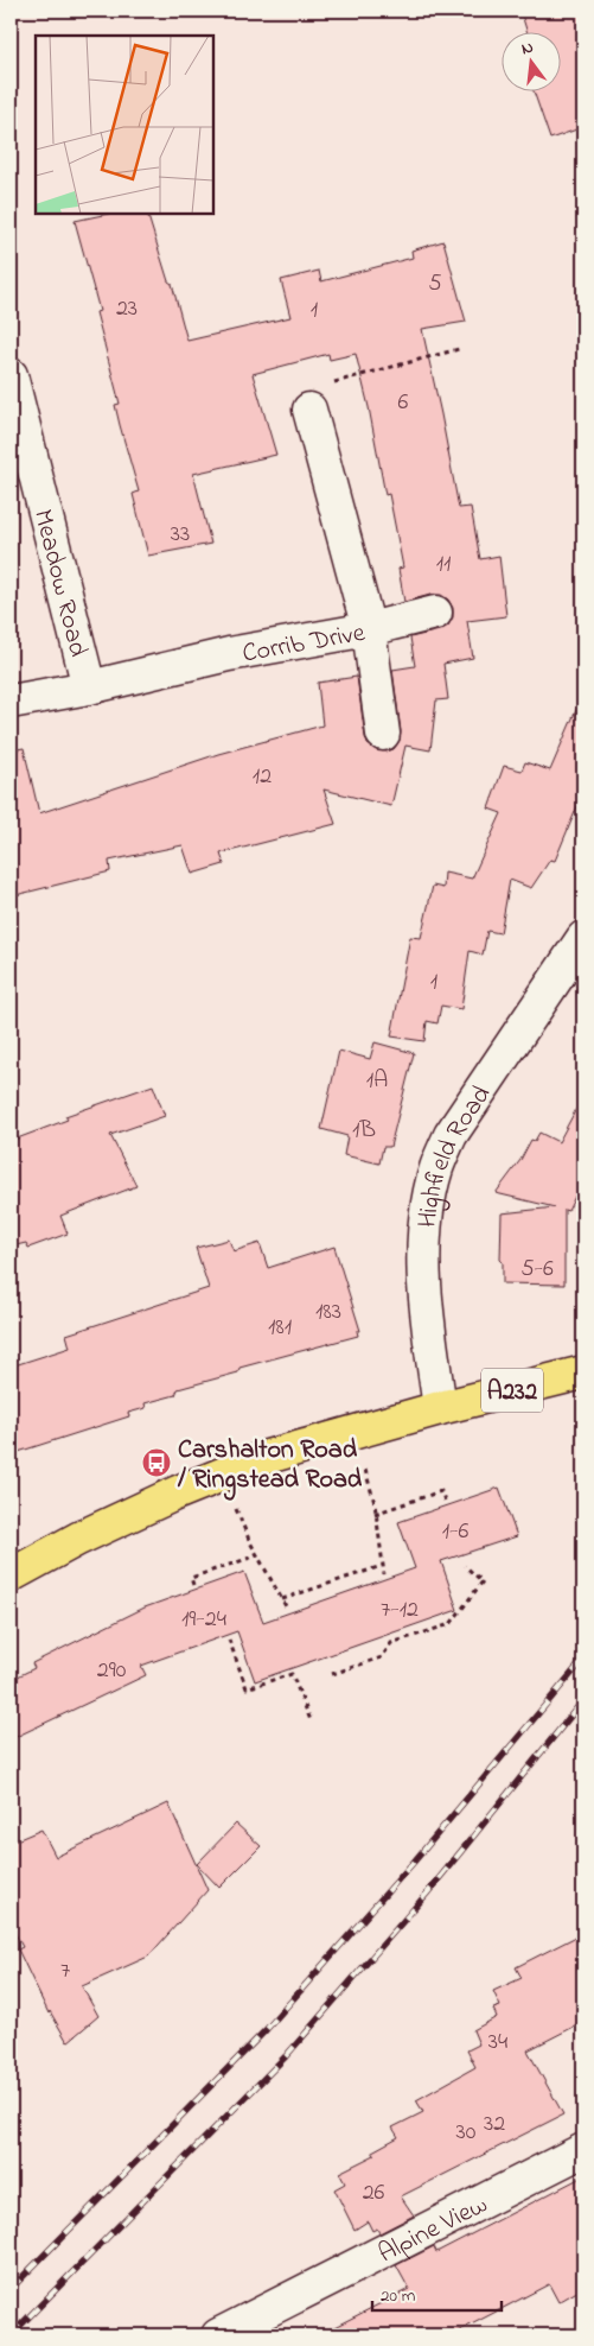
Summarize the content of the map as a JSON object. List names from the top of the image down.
{
  "streets": {
    "highway": ["A232"],
    "street": [
      "Meadow Road",
      "Corrib Drive",
      "Highfield Road",
      "Alpine View"
    ]
  },
  "crossings": [
    ["Meadow Road", "Corrib Drive"],
    ["Highfield Road", "A232"]
  ],
  "places": {
    "bus stop": ["Carshalton Road / Ringstead Road"]
  },
  "house_numbers": [
    "5",
    "23",
    "1",
    "6",
    "33",
    "11",
    "12",
    "1",
    "1A",
    "1B",
    "5-6",
    "183",
    "181",
    "1-6",
    "7-12",
    "19-24",
    "290",
    "7",
    "34",
    "32",
    "30",
    "26"
  ],
  "scale_bar": "20 m",
  "north": "top"
}
